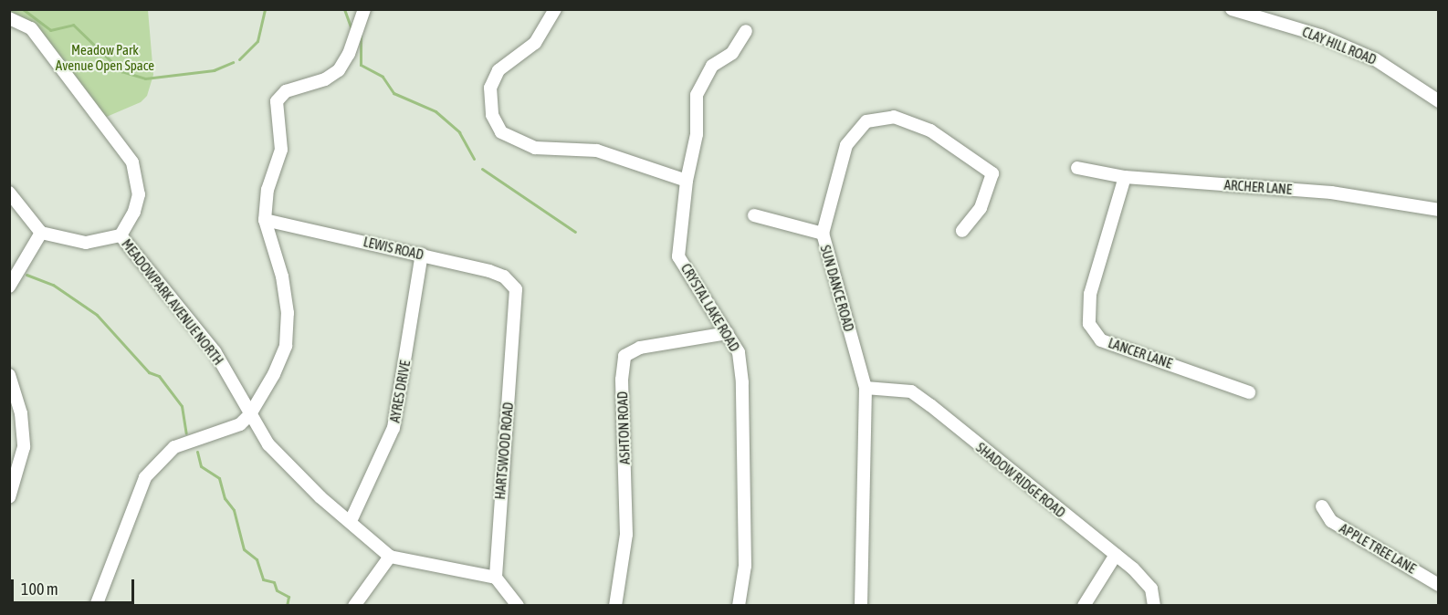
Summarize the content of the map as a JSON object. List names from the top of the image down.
{
  "streets": {
    "street": [
      "CLAY HILL ROAD",
      "ARCHER LANE",
      "LEWIS ROAD",
      "SUN DANCE ROAD",
      "MEADOWPARK AVENUE NORTH",
      "CRYSTAL LAKE ROAD",
      "LANCER LANE",
      "AYRES DRIVE",
      "ASHTON ROAD",
      "HARTSWOOD ROAD",
      "SHADOW RIDGE ROAD",
      "APPLE TREE LANE"
    ]
  },
  "crossings": [
    ["ARCHER LANE", "LANCER LANE"],
    ["LEWIS ROAD", "AYRES DRIVE"],
    ["LEWIS ROAD", "HARTSWOOD ROAD"],
    ["SUN DANCE ROAD", "SHADOW RIDGE ROAD"],
    ["MEADOWPARK AVENUE NORTH", "AYRES DRIVE"],
    ["CRYSTAL LAKE ROAD", "ASHTON ROAD"]
  ],
  "parks": ["Meadow Park Avenue Open Space"],
  "scale_bar": "100 m"
}
